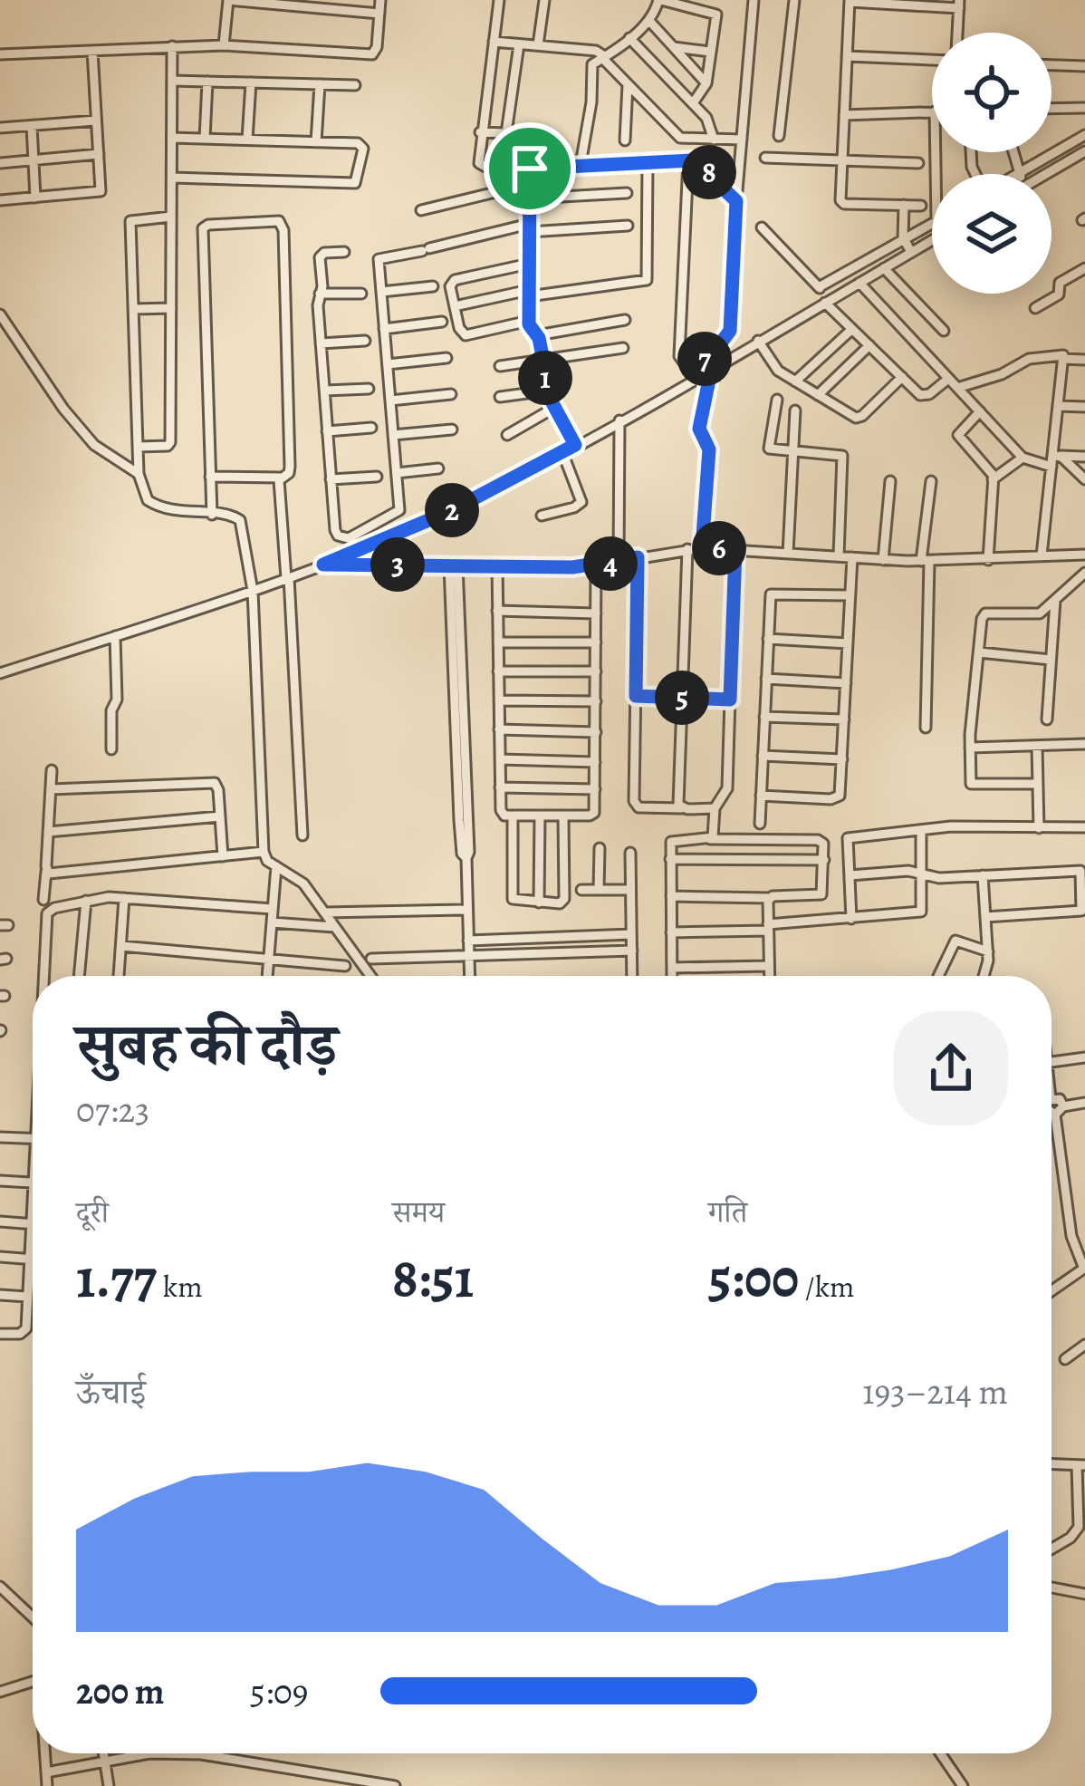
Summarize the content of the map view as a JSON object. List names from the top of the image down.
{
  "page": {
    "pins": [
      "8",
      "7",
      "1",
      "2",
      "6",
      "4",
      "3",
      "5"
    ],
    "heading": ["सुबह की दौड़", "07:23"],
    "stats": [
      ["दूरी", "1.77 km"],
      ["समय", "8:51"],
      ["गति", "5:00 /km"]
    ],
    "chart": ["ऊँचाई", "193–214 m"],
    "list": [
      {
        "name": "200 m",
        "note": "5:09"
      }
    ]
  }
}
